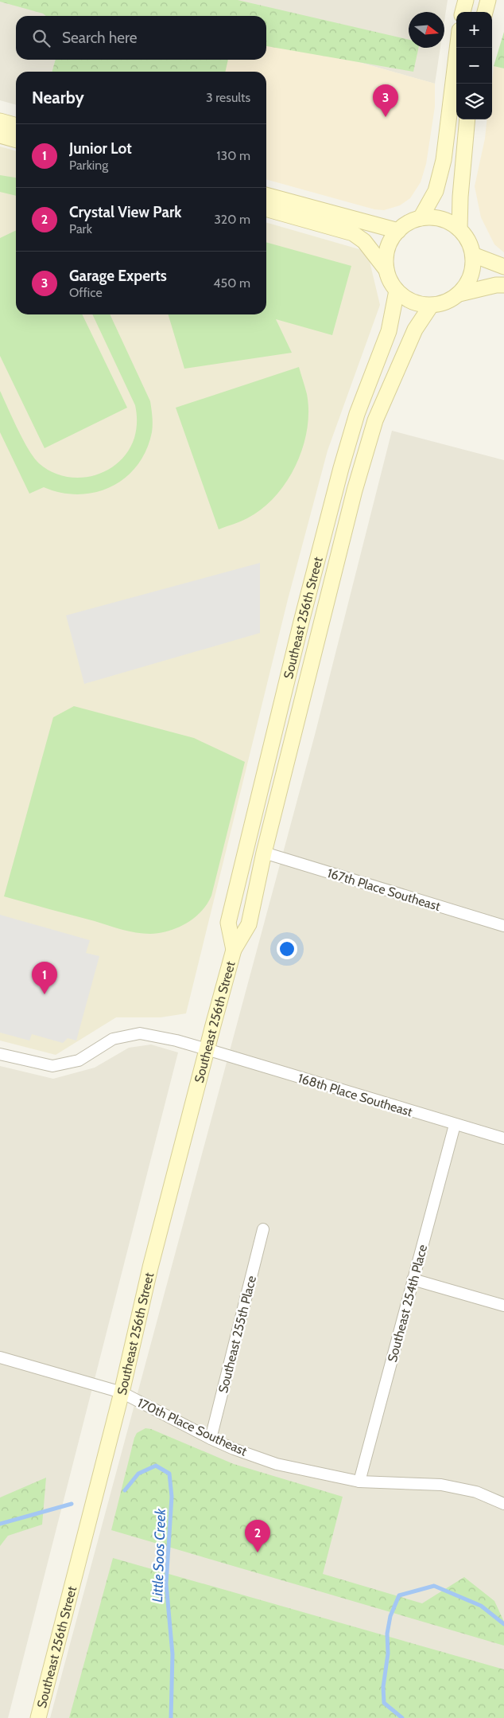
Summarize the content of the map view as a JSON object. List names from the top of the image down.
{
  "streets": {
    "main road": ["Southeast 256th Street"],
    "street": [
      "167th Place Southeast",
      "168th Place Southeast",
      "Southeast 254th Place",
      "Southeast 255th Place",
      "170th Place Southeast"
    ]
  },
  "crossings": [
    ["Southeast 256th Street", "167th Place Southeast"],
    ["Southeast 256th Street", "168th Place Southeast"],
    ["Southeast 256th Street", "170th Place Southeast"],
    ["168th Place Southeast", "Southeast 254th Place"],
    ["Southeast 254th Place", "170th Place Southeast"],
    ["Southeast 255th Place", "170th Place Southeast"]
  ],
  "water": ["Little Soos Creek"],
  "north": "right",
  "page": {
    "map_buttons": ["+", "−"],
    "search": "Search here",
    "heading": ["Nearby", "3 results"],
    "pins": ["3", "1", "2"],
    "list": [
      {
        "mark": "1",
        "name": "Junior Lot",
        "note": "Parking",
        "value": "130 m"
      },
      {
        "mark": "2",
        "name": "Crystal View Park",
        "note": "Park",
        "value": "320 m"
      },
      {
        "mark": "3",
        "name": "Garage Experts",
        "note": "Office",
        "value": "450 m"
      }
    ]
  }
}
